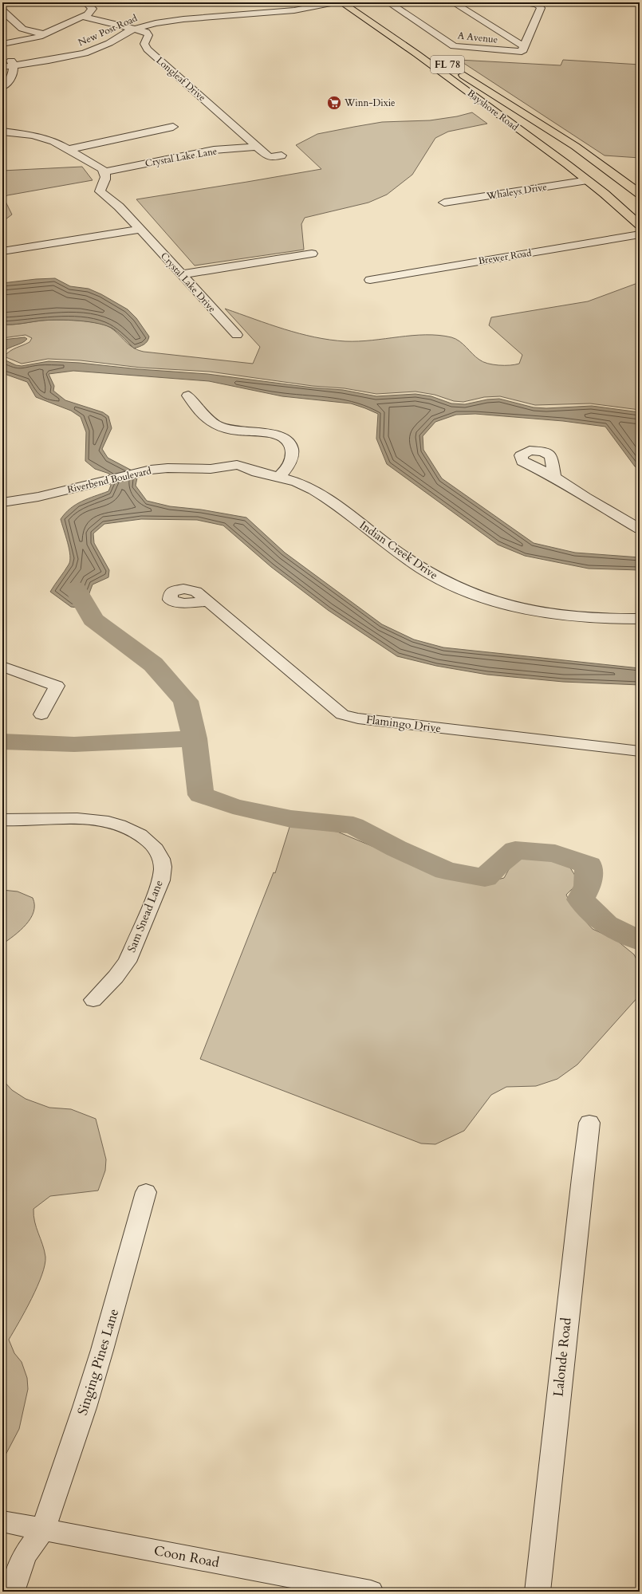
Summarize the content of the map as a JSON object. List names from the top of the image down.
{
  "streets": {
    "main road": ["FL 78", "Bayshore Road"],
    "street": [
      "New Post Road",
      "A Avenue",
      "Longleaf Drive",
      "Crystal Lake Lane",
      "Whaleys Drive",
      "Brewer Road",
      "Crystal Lake Drive",
      "Riverbend Boulevard",
      "Indian Creek Drive",
      "Flamingo Drive",
      "Sam Snead Lane",
      "Lalonde Road",
      "Singing Pines Lane",
      "Coon Road"
    ]
  },
  "crossings": [
    ["New Post Road", "Longleaf Drive"],
    ["Longleaf Drive", "Crystal Lake Lane"],
    ["Bayshore Road", "Whaleys Drive"],
    ["Crystal Lake Lane", "Crystal Lake Drive"],
    ["Riverbend Boulevard", "Indian Creek Drive"],
    ["Singing Pines Lane", "Coon Road"]
  ],
  "places": {
    "supermarket": ["Winn-Dixie"]
  }
}
